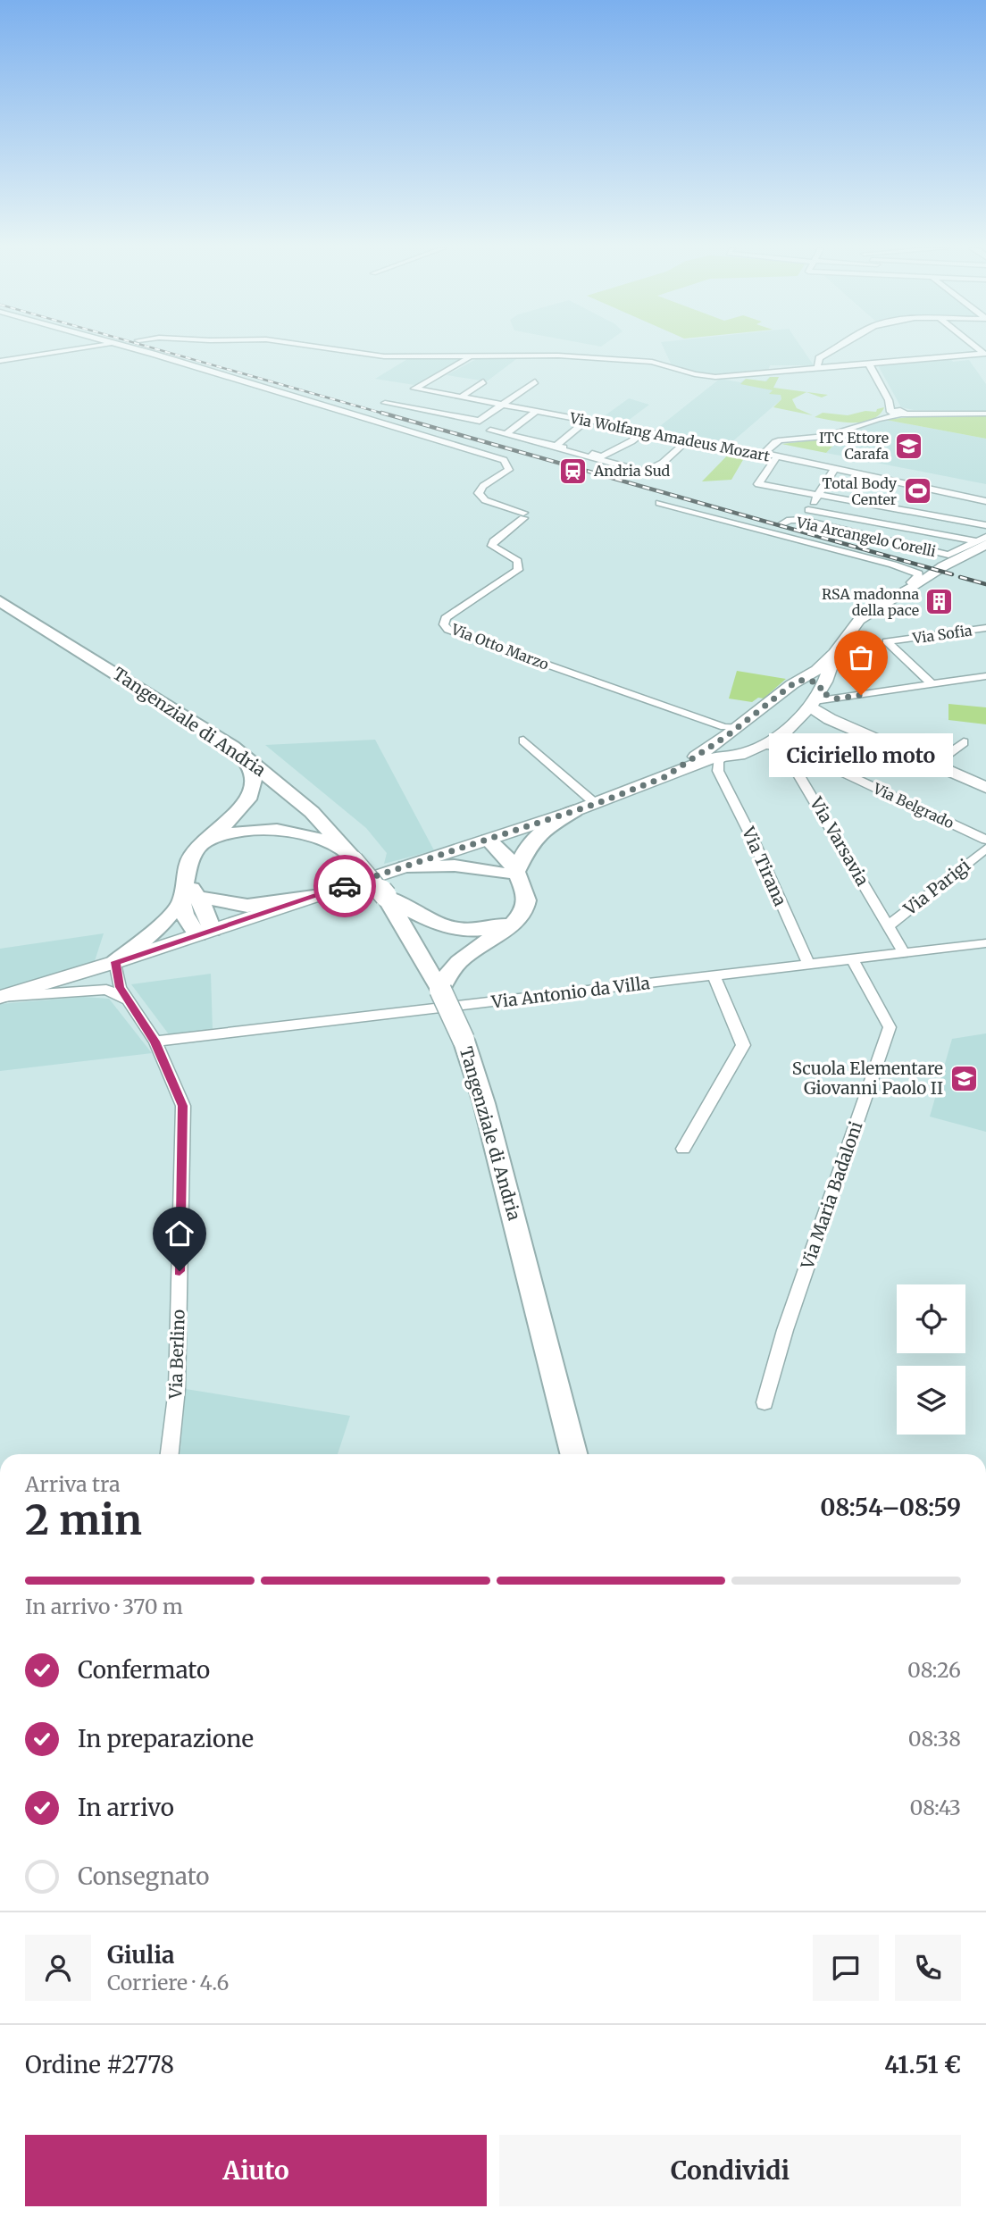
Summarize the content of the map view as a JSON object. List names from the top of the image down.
{
  "streets": {
    "main road": ["Tangenziale di Andria"],
    "street": [
      "Via Wolfang Amadeus Mozart",
      "Via Arcangelo Corelli",
      "Via Sofia",
      "Via Otto Marzo",
      "Via Belgrado",
      "Via Varsavia",
      "Via Tirana",
      "Via Parigi",
      "Via Antonio da Villa",
      "Via Maria Badaloni",
      "Via Berlino"
    ]
  },
  "crossings": [
    ["Via Belgrado", "Via Varsavia"],
    ["Via Varsavia", "Via Parigi"],
    ["Via Varsavia", "Via Antonio da Villa"],
    ["Via Tirana", "Via Antonio da Villa"],
    ["Via Antonio da Villa", "Via Maria Badaloni"],
    ["Via Antonio da Villa", "Via Berlino"]
  ],
  "places": {
    "school or university": ["ITC Ettore Carafa", "Scuola Elementare Giovanni Paolo II"],
    "station": ["Andria Sud"],
    "sports": ["Total Body Center"],
    "building": ["RSA madonna della pace"],
    "other": ["Ciciriello moto"]
  },
  "page": {
    "bubble": "Ciciriello moto",
    "heading": ["2 min", "Arriva tra", "08:54–08:59"],
    "panel": [
      "Giulia",
      "Corriere · 4.6",
      "Ordine #2778",
      "41.51 €"
    ],
    "bar": "In arrivo · 370 m",
    "list": [
      ["Confermato", "08:26"],
      ["In preparazione", "08:38"],
      ["In arrivo", "08:43"],
      "Consegnato"
    ],
    "buttons": ["Aiuto", "Condividi"]
  }
}
